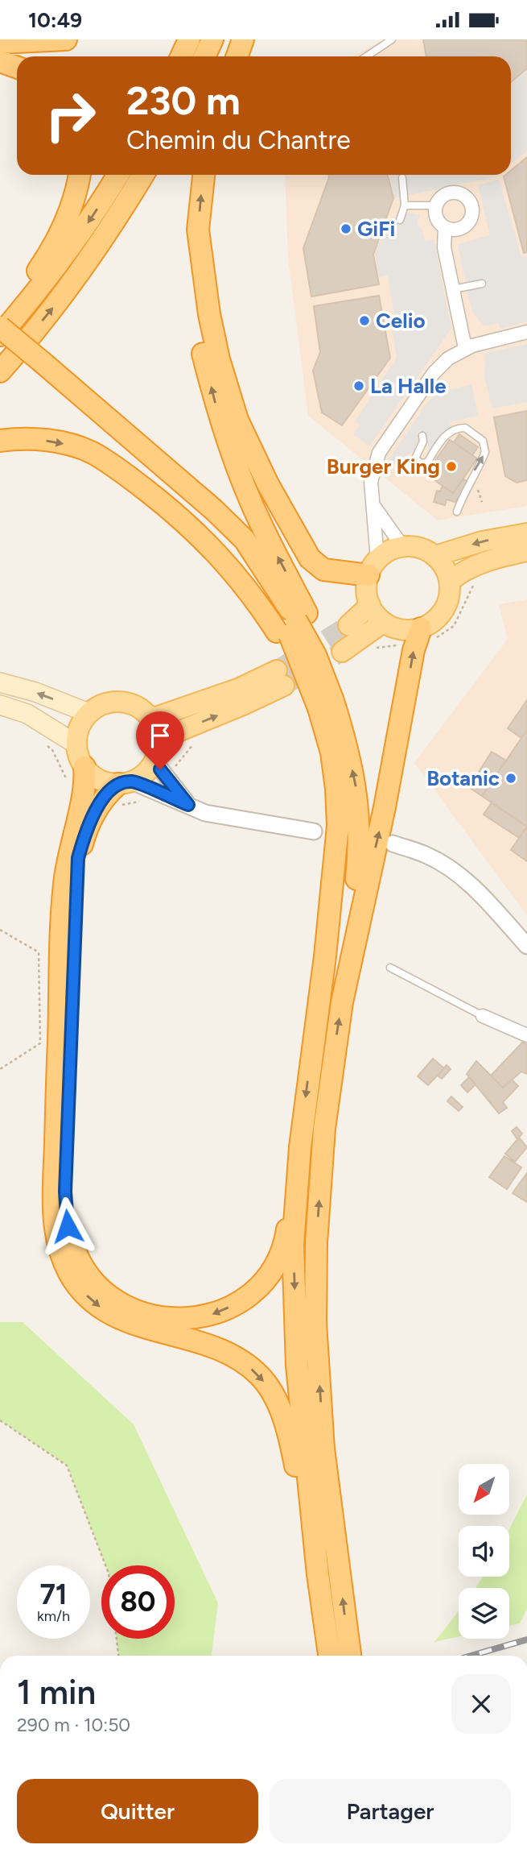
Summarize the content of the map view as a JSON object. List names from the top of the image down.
{
  "places": [
    "GiFi",
    "Celio",
    "La Halle",
    "Burger King",
    "Botanic"
  ],
  "north": "bottom left",
  "page": {
    "status": "10:49",
    "turn": ["230 m", "Chemin du Chantre"],
    "speed": "71 km/h",
    "limit": "80",
    "heading": ["1 min", "290 m · 10:50"],
    "buttons": ["Quitter", "Partager"]
  }
}
